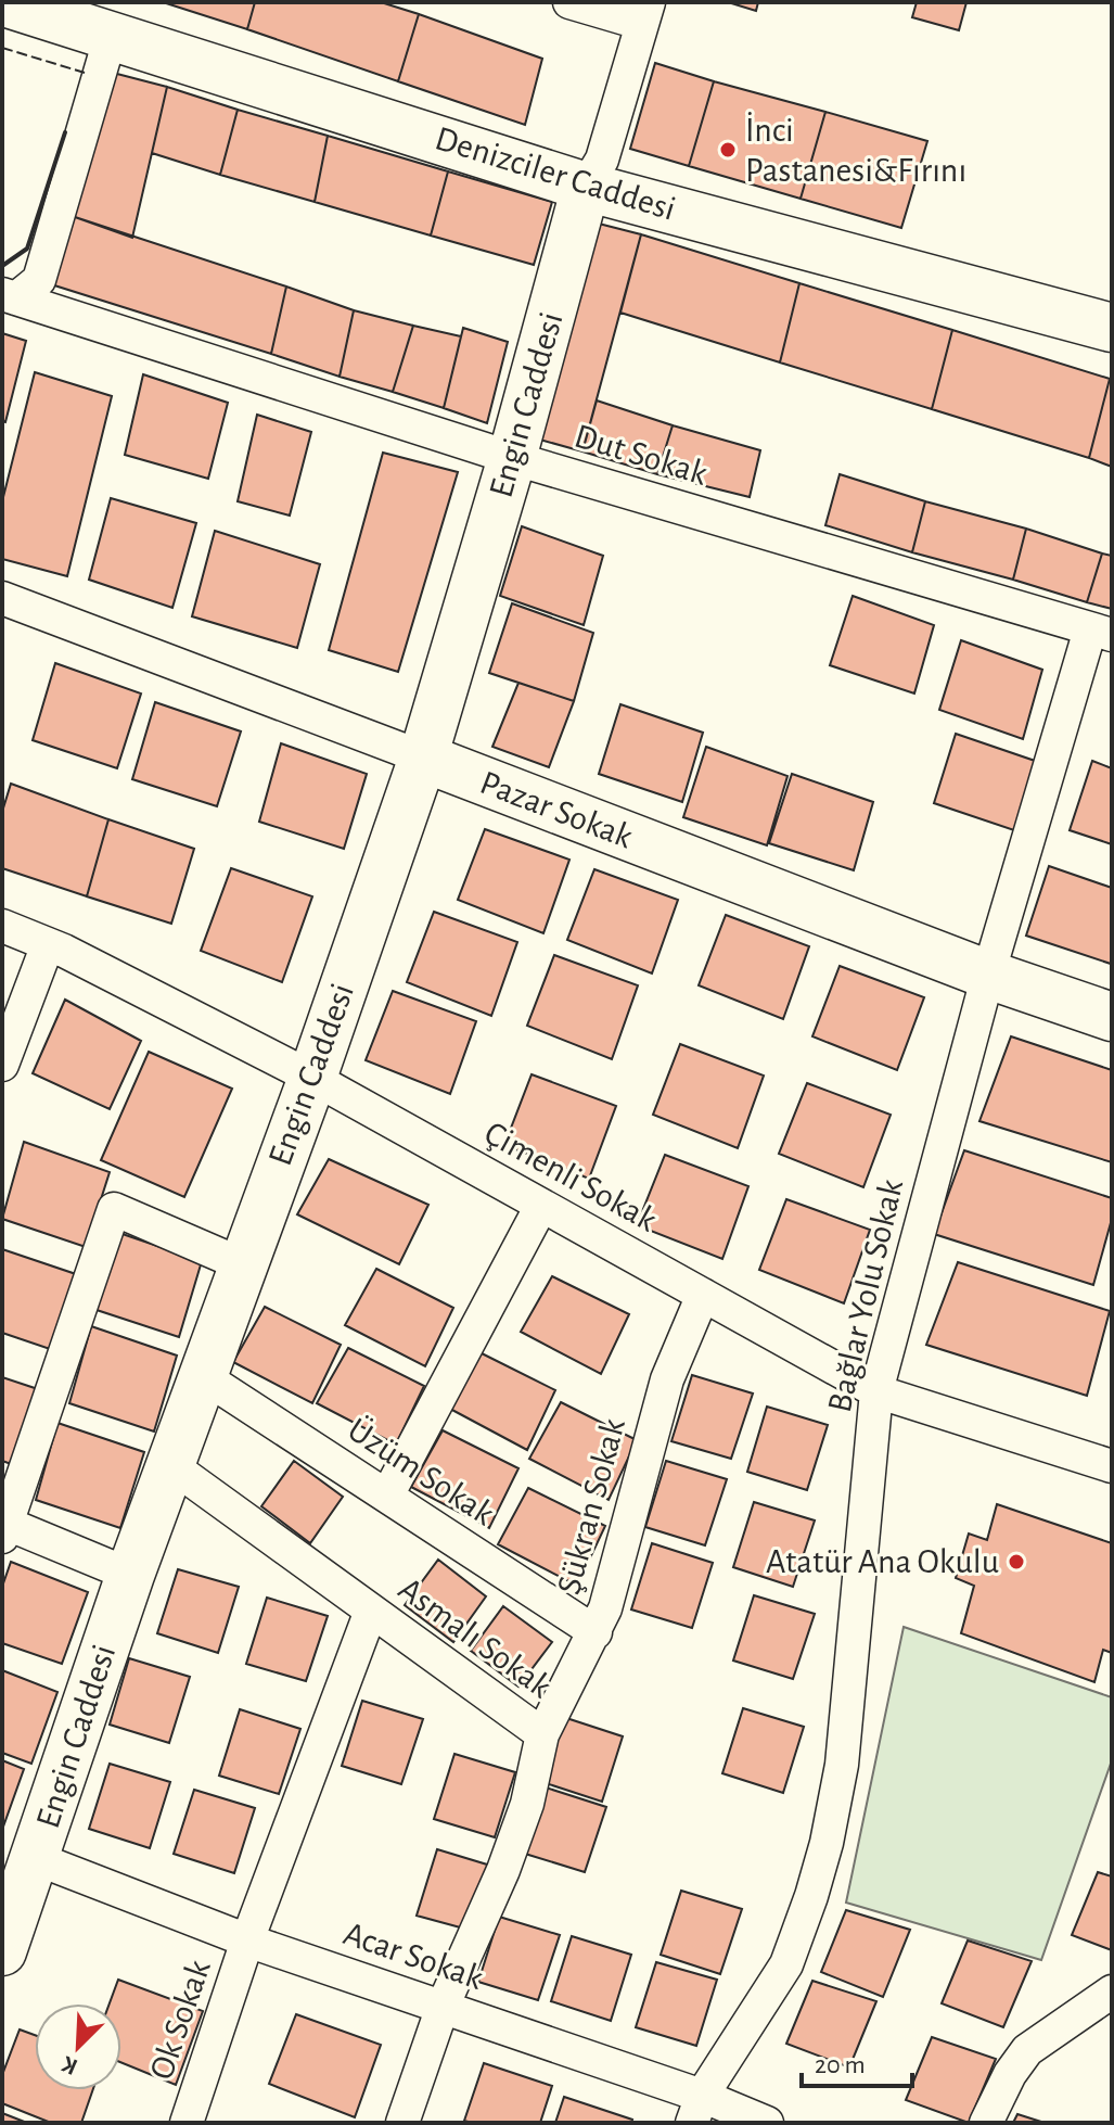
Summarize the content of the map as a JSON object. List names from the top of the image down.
{
  "streets": {
    "street": [
      "Denizciler Caddesi",
      "Engin Caddesi",
      "Dut Sokak",
      "Pazar Sokak",
      "Çimenli Sokak",
      "Bağlar Yolu Sokak",
      "Üzüm Sokak",
      "Şükran Sokak",
      "Asmalı Sokak",
      "Acar Sokak",
      "Ok Sokak"
    ]
  },
  "crossings": [
    ["Denizciler Caddesi", "Engin Caddesi"],
    ["Engin Caddesi", "Dut Sokak"],
    ["Engin Caddesi", "Pazar Sokak"],
    ["Engin Caddesi", "Çimenli Sokak"],
    ["Engin Caddesi", "Üzüm Sokak"],
    ["Engin Caddesi", "Asmalı Sokak"],
    ["Engin Caddesi", "Acar Sokak"],
    ["Dut Sokak", "Bağlar Yolu Sokak"],
    ["Pazar Sokak", "Bağlar Yolu Sokak"],
    ["Çimenli Sokak", "Bağlar Yolu Sokak"],
    ["Çimenli Sokak", "Şükran Sokak"],
    ["Bağlar Yolu Sokak", "Acar Sokak"],
    ["Üzüm Sokak", "Şükran Sokak"],
    ["Şükran Sokak", "Asmalı Sokak"],
    ["Asmalı Sokak", "Acar Sokak"],
    ["Asmalı Sokak", "Ok Sokak"],
    ["Acar Sokak", "Ok Sokak"]
  ],
  "places": ["İnci Pastanesi&Fırını", "Atatür Ana Okulu"],
  "scale_bar": "20 m",
  "north": "bottom left"
}
